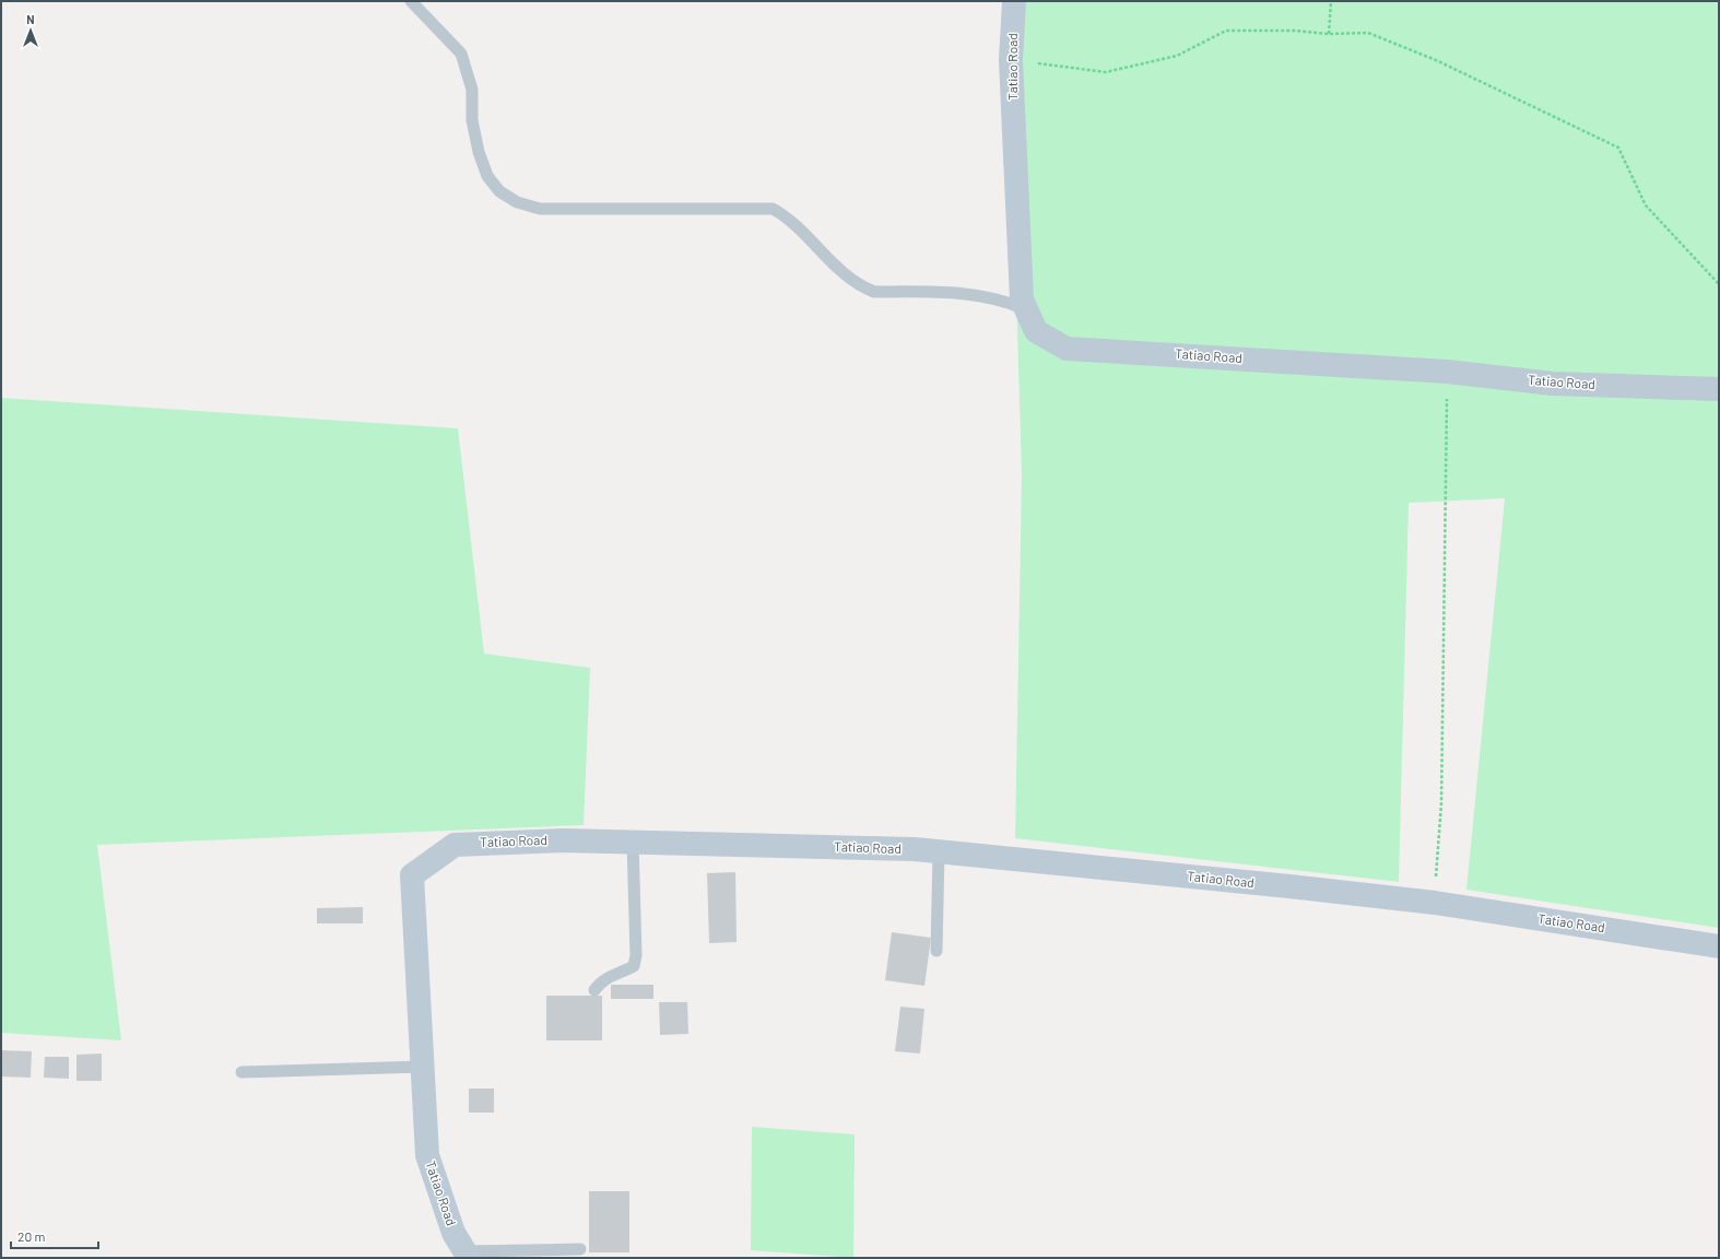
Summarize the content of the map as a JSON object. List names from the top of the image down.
{
  "streets": {
    "street": ["Tatiao Road"]
  },
  "scale_bar": "20 m",
  "north": "top"
}
